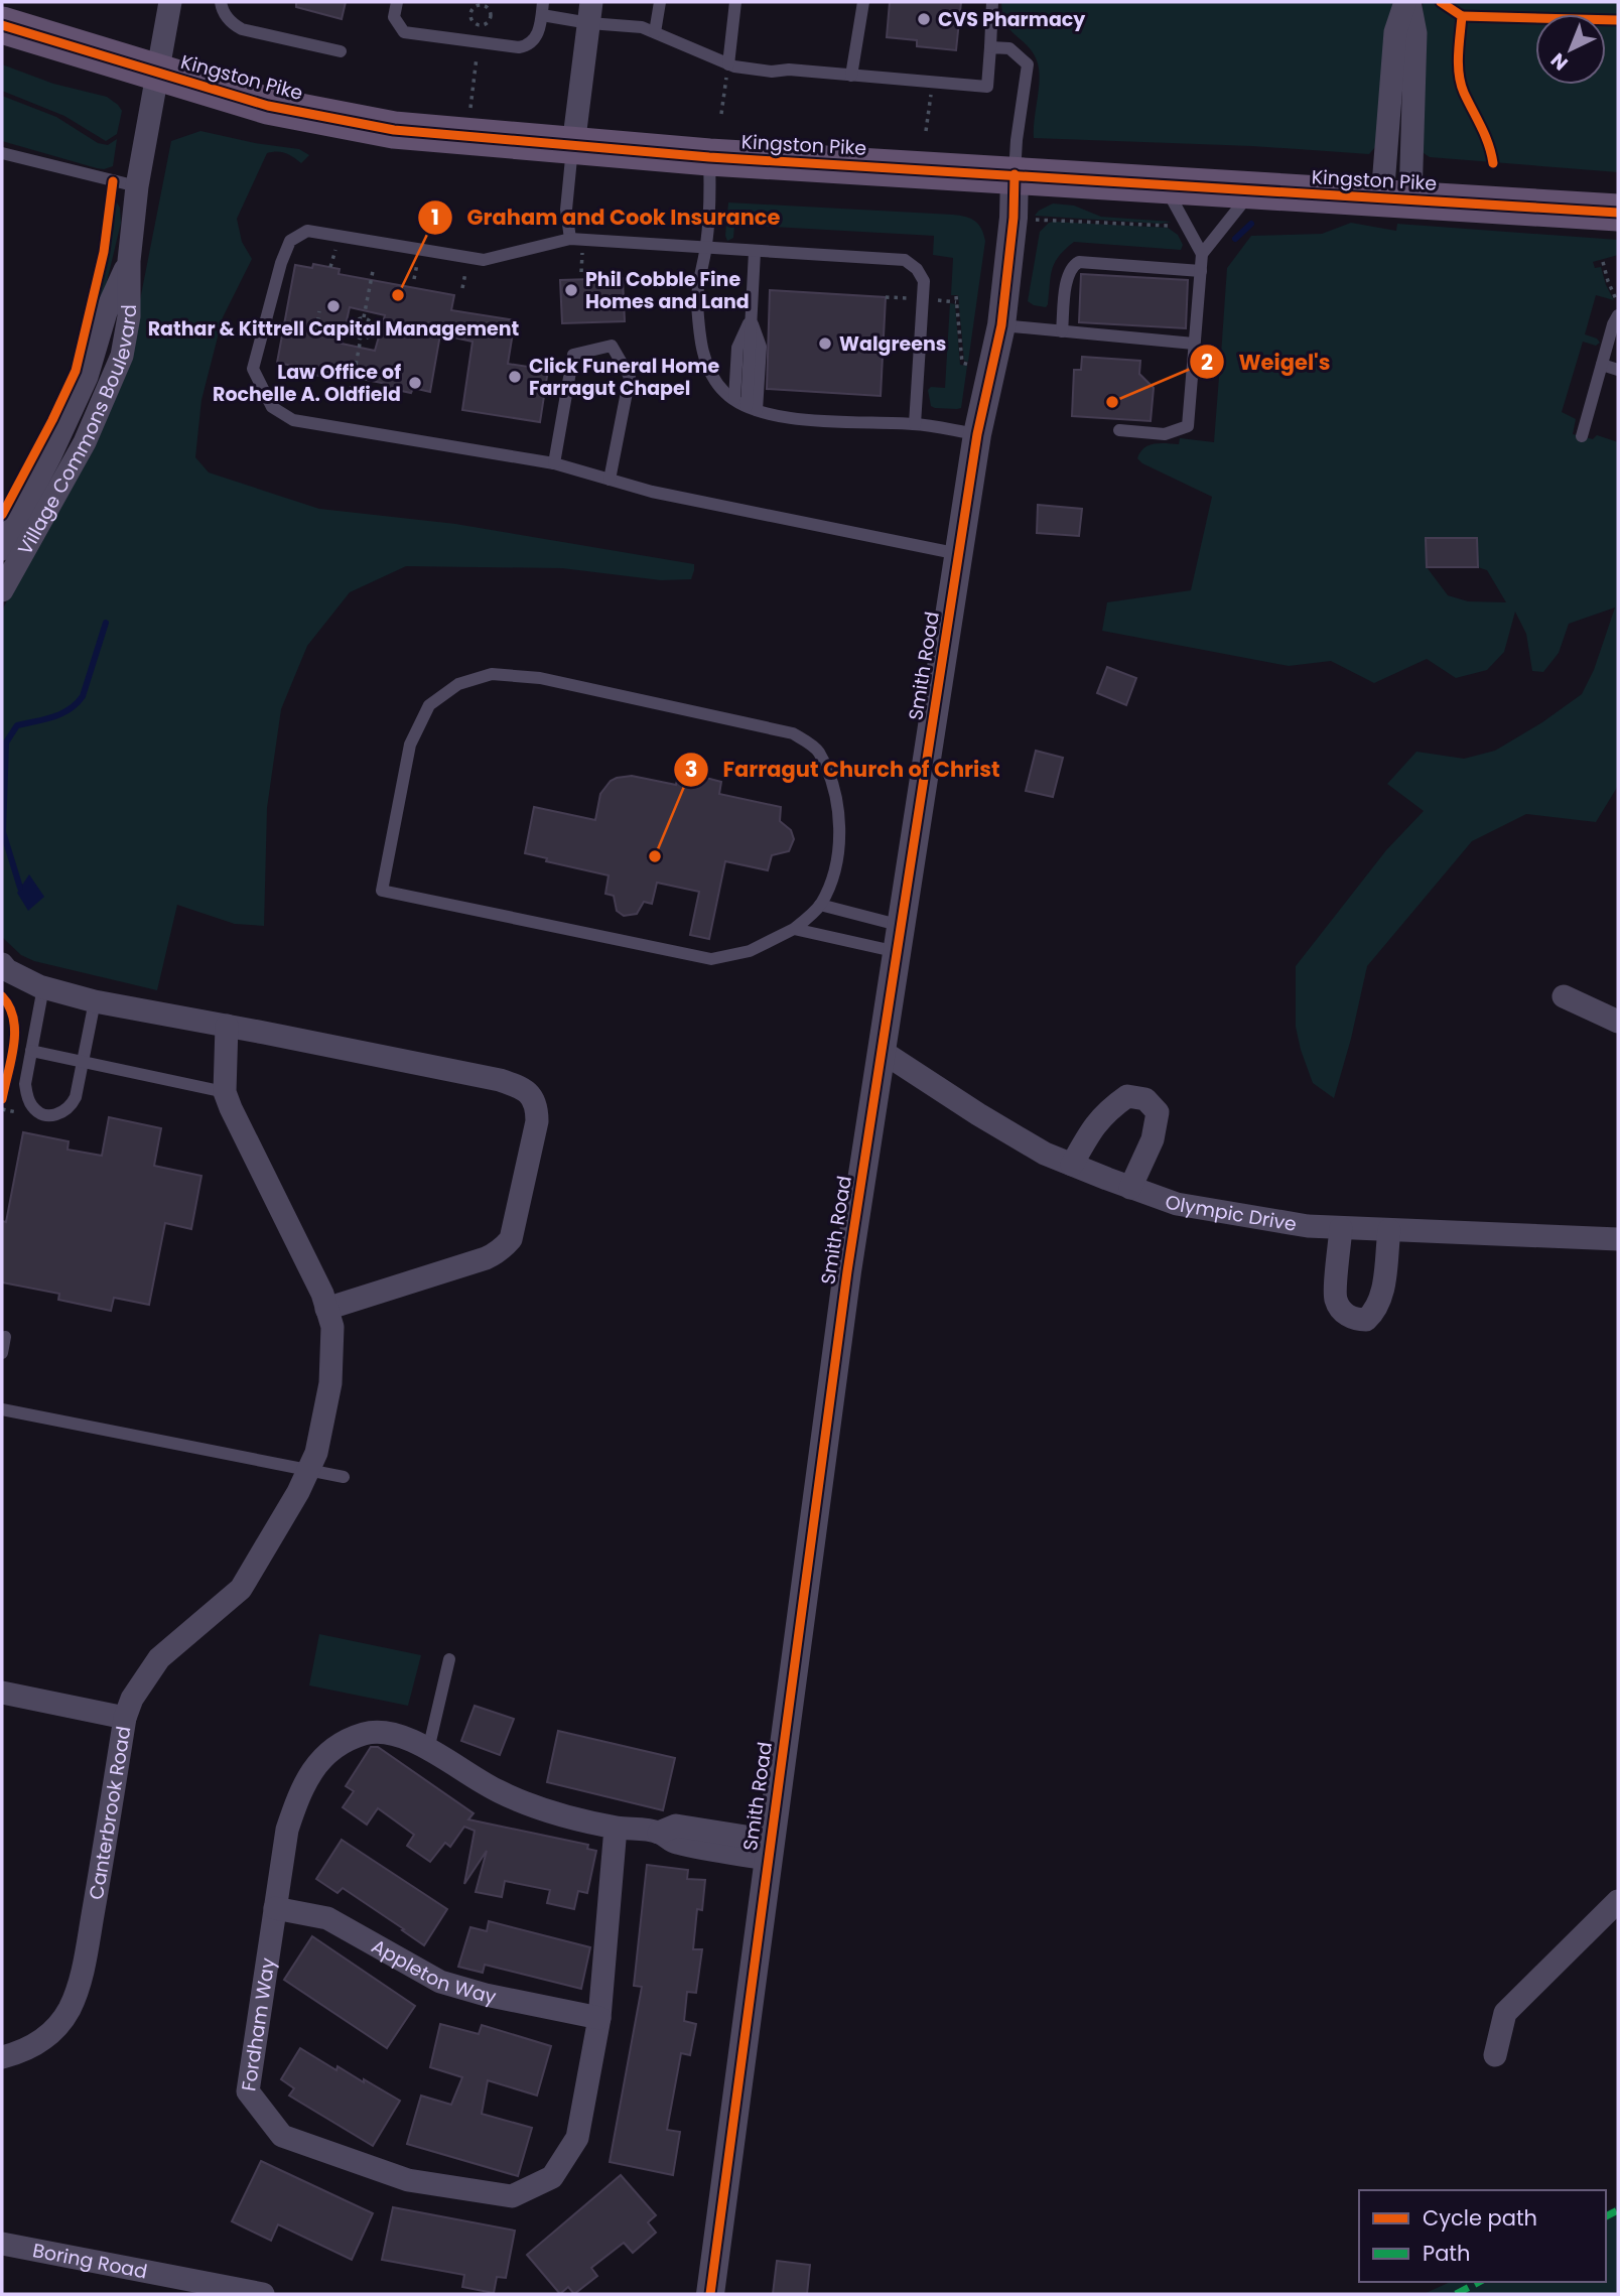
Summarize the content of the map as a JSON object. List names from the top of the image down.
{
  "streets": {
    "main road": ["Kingston Pike"],
    "street": [
      "Village Commons Boulevard",
      "Smith Road",
      "Olympic Drive",
      "Canterbrook Road",
      "Appleton Way",
      "Fordham Way",
      "Boring Road"
    ]
  },
  "crossings": [
    ["Kingston Pike", "Village Commons Boulevard"],
    ["Kingston Pike", "Smith Road"],
    ["Smith Road", "Olympic Drive"],
    ["Smith Road", "Fordham Way"],
    ["Appleton Way", "Fordham Way"]
  ],
  "places": [
    "CVS Pharmacy",
    "Phil Cobble Fine Homes and Land",
    "Graham and Cook Insurance",
    "Rathar & Kittrell Capital Management",
    "Walgreens",
    "Click Funeral Home Farragut Chapel",
    "Law Office of Rochelle A. Oldfield",
    "Weigel's",
    "Farragut Church of Christ"
  ],
  "legend": ["Cycle path", "Path"],
  "north": "bottom left"
}
